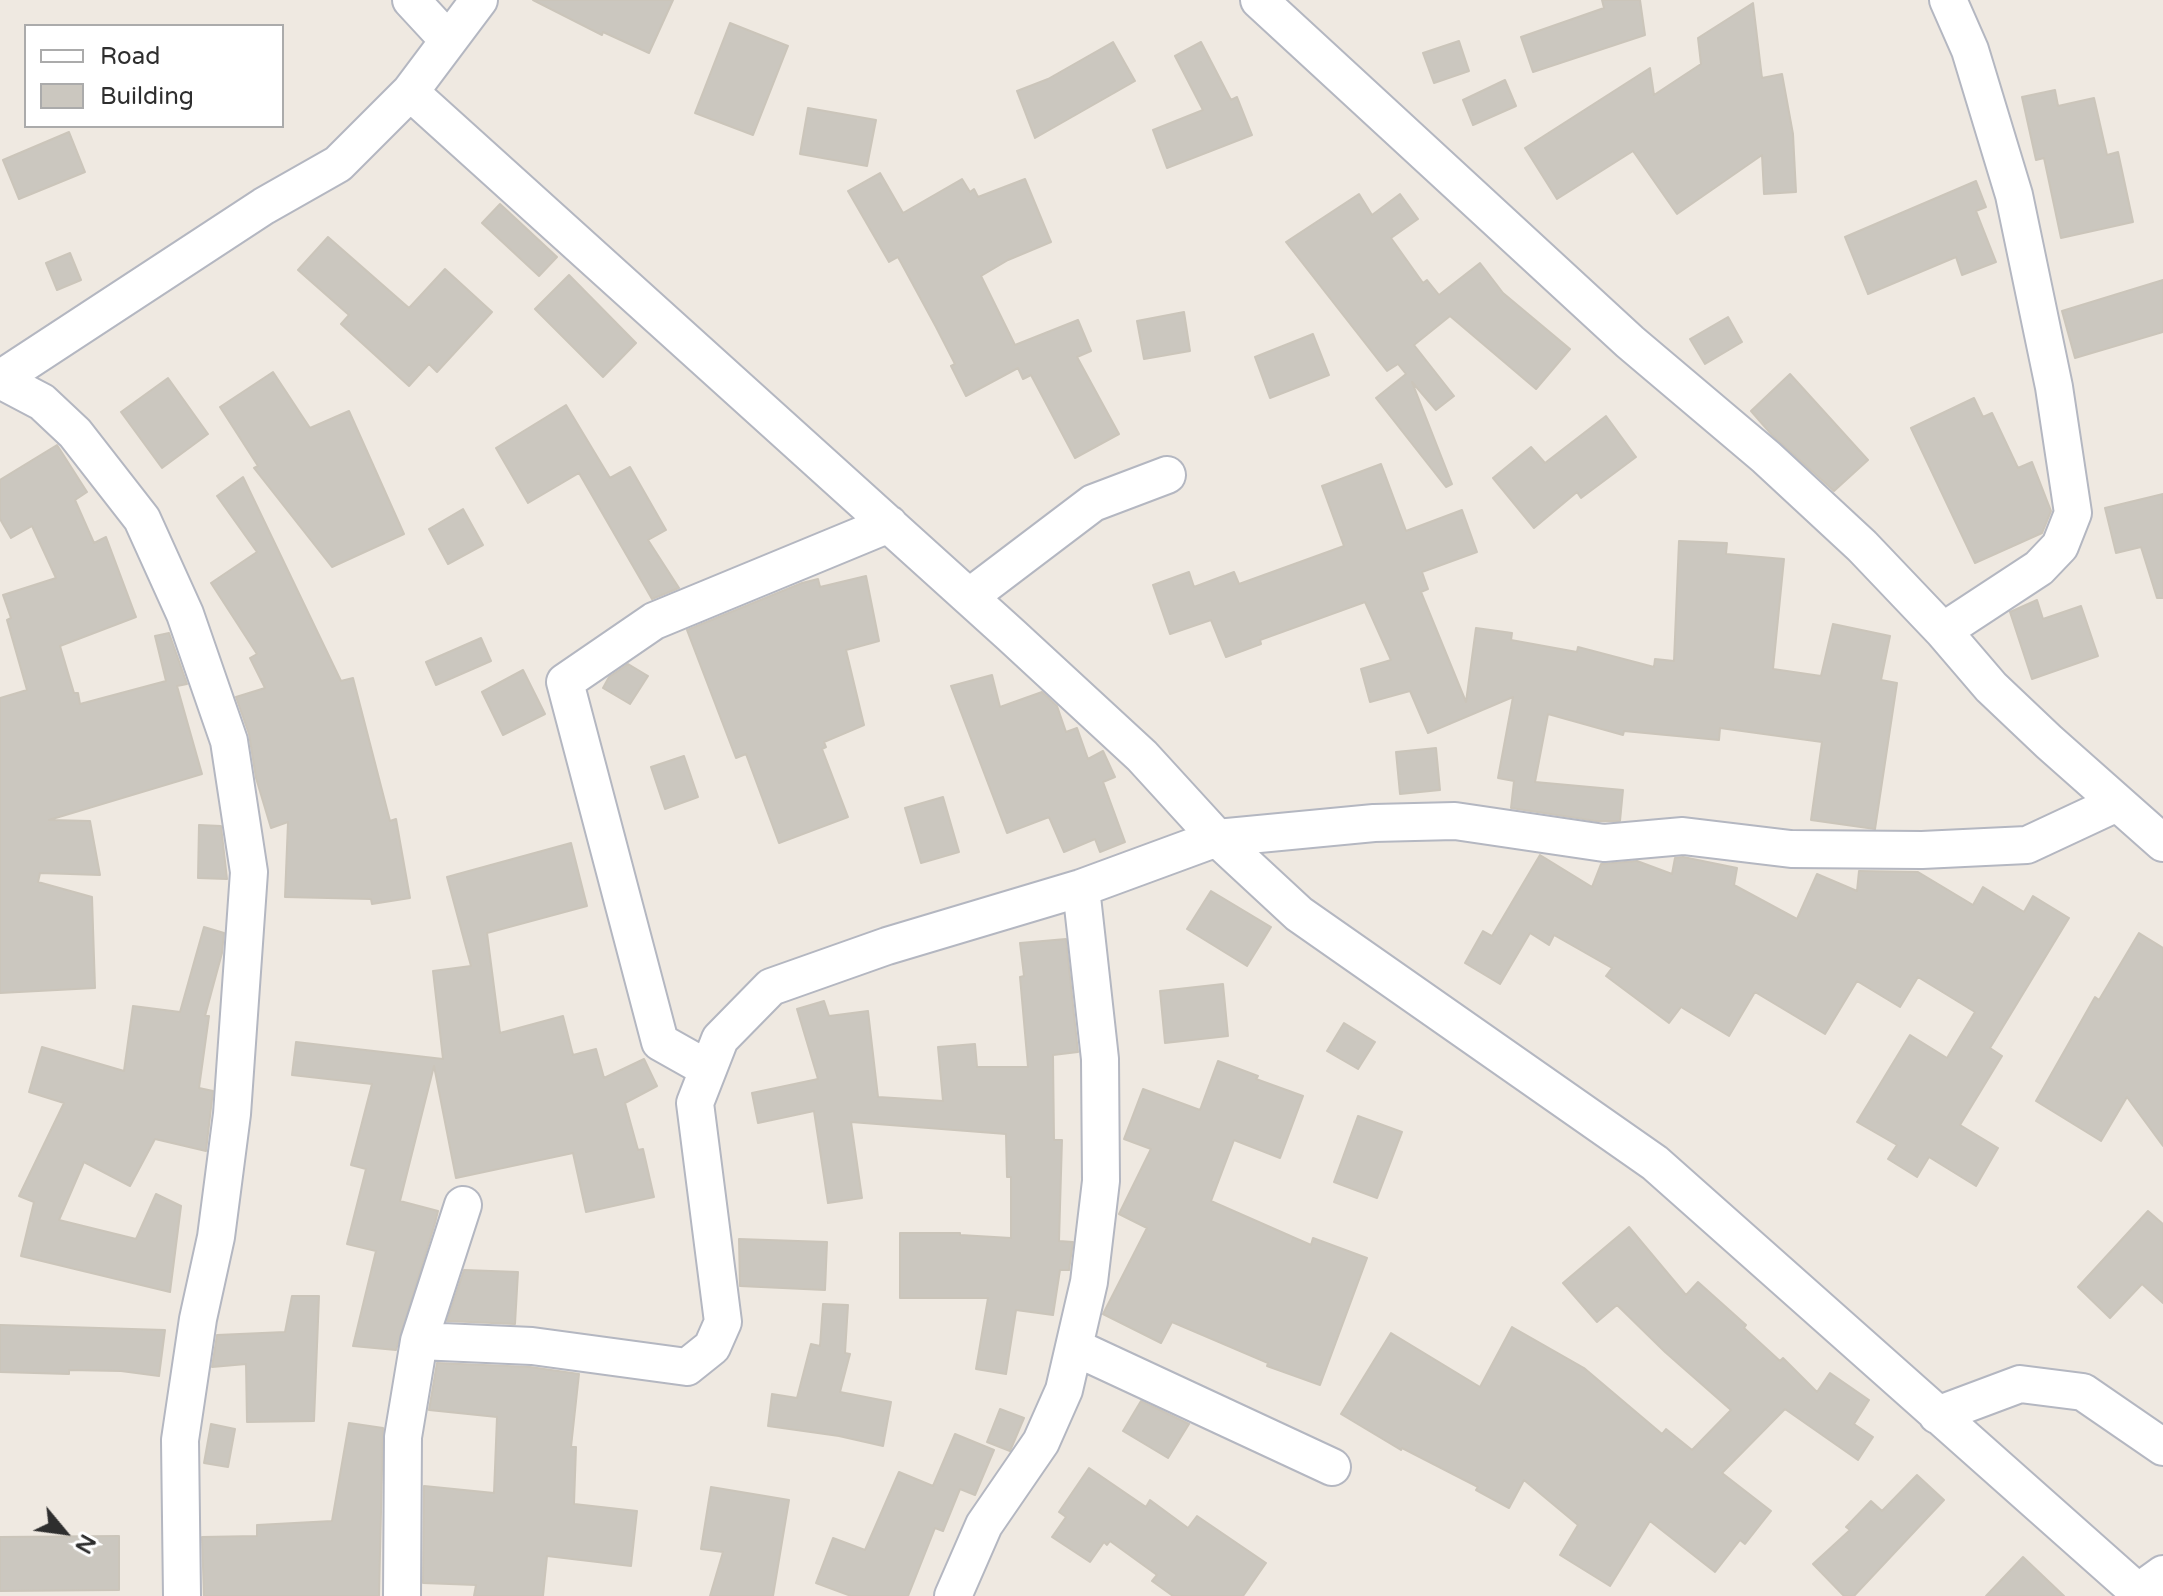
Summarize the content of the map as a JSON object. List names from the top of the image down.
{
  "legend": ["Road", "Building"],
  "north": "bottom right"
}
